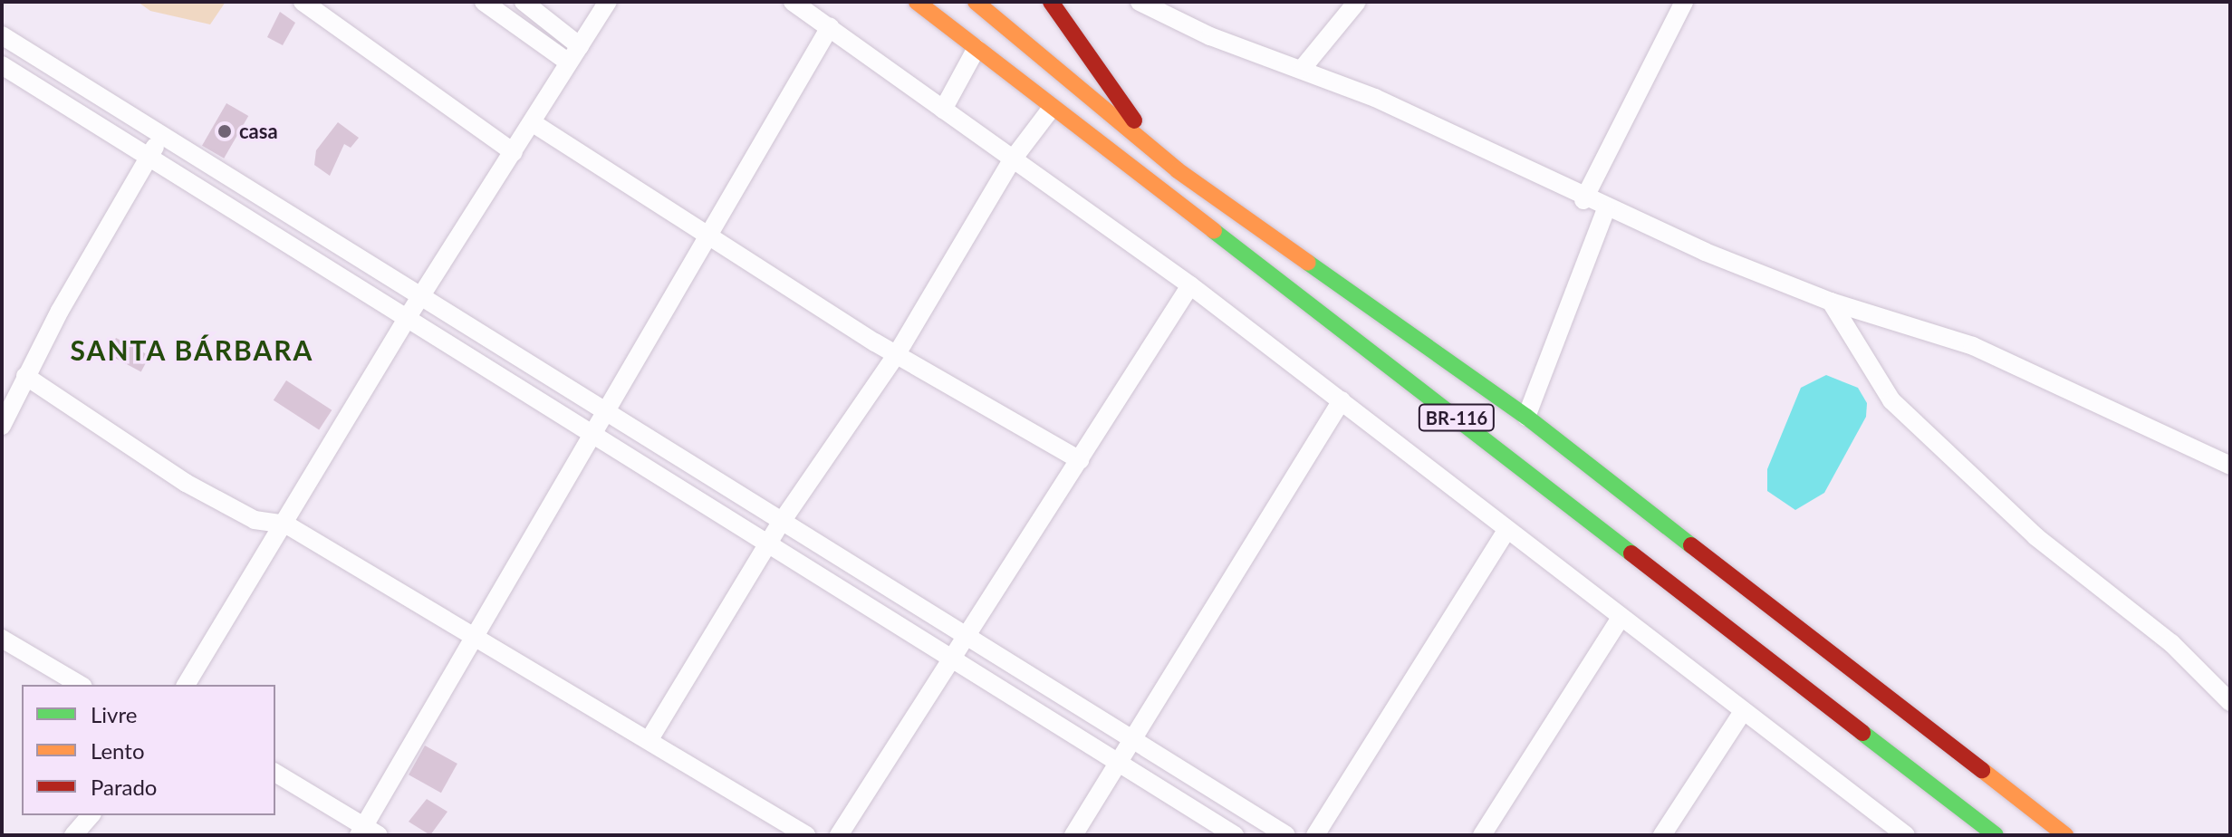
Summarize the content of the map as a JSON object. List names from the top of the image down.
{
  "streets": {
    "highway": ["BR-116"]
  },
  "districts": ["SANTA BÁRBARA"],
  "places": ["casa"],
  "legend": ["Livre", "Lento", "Parado"]
}
